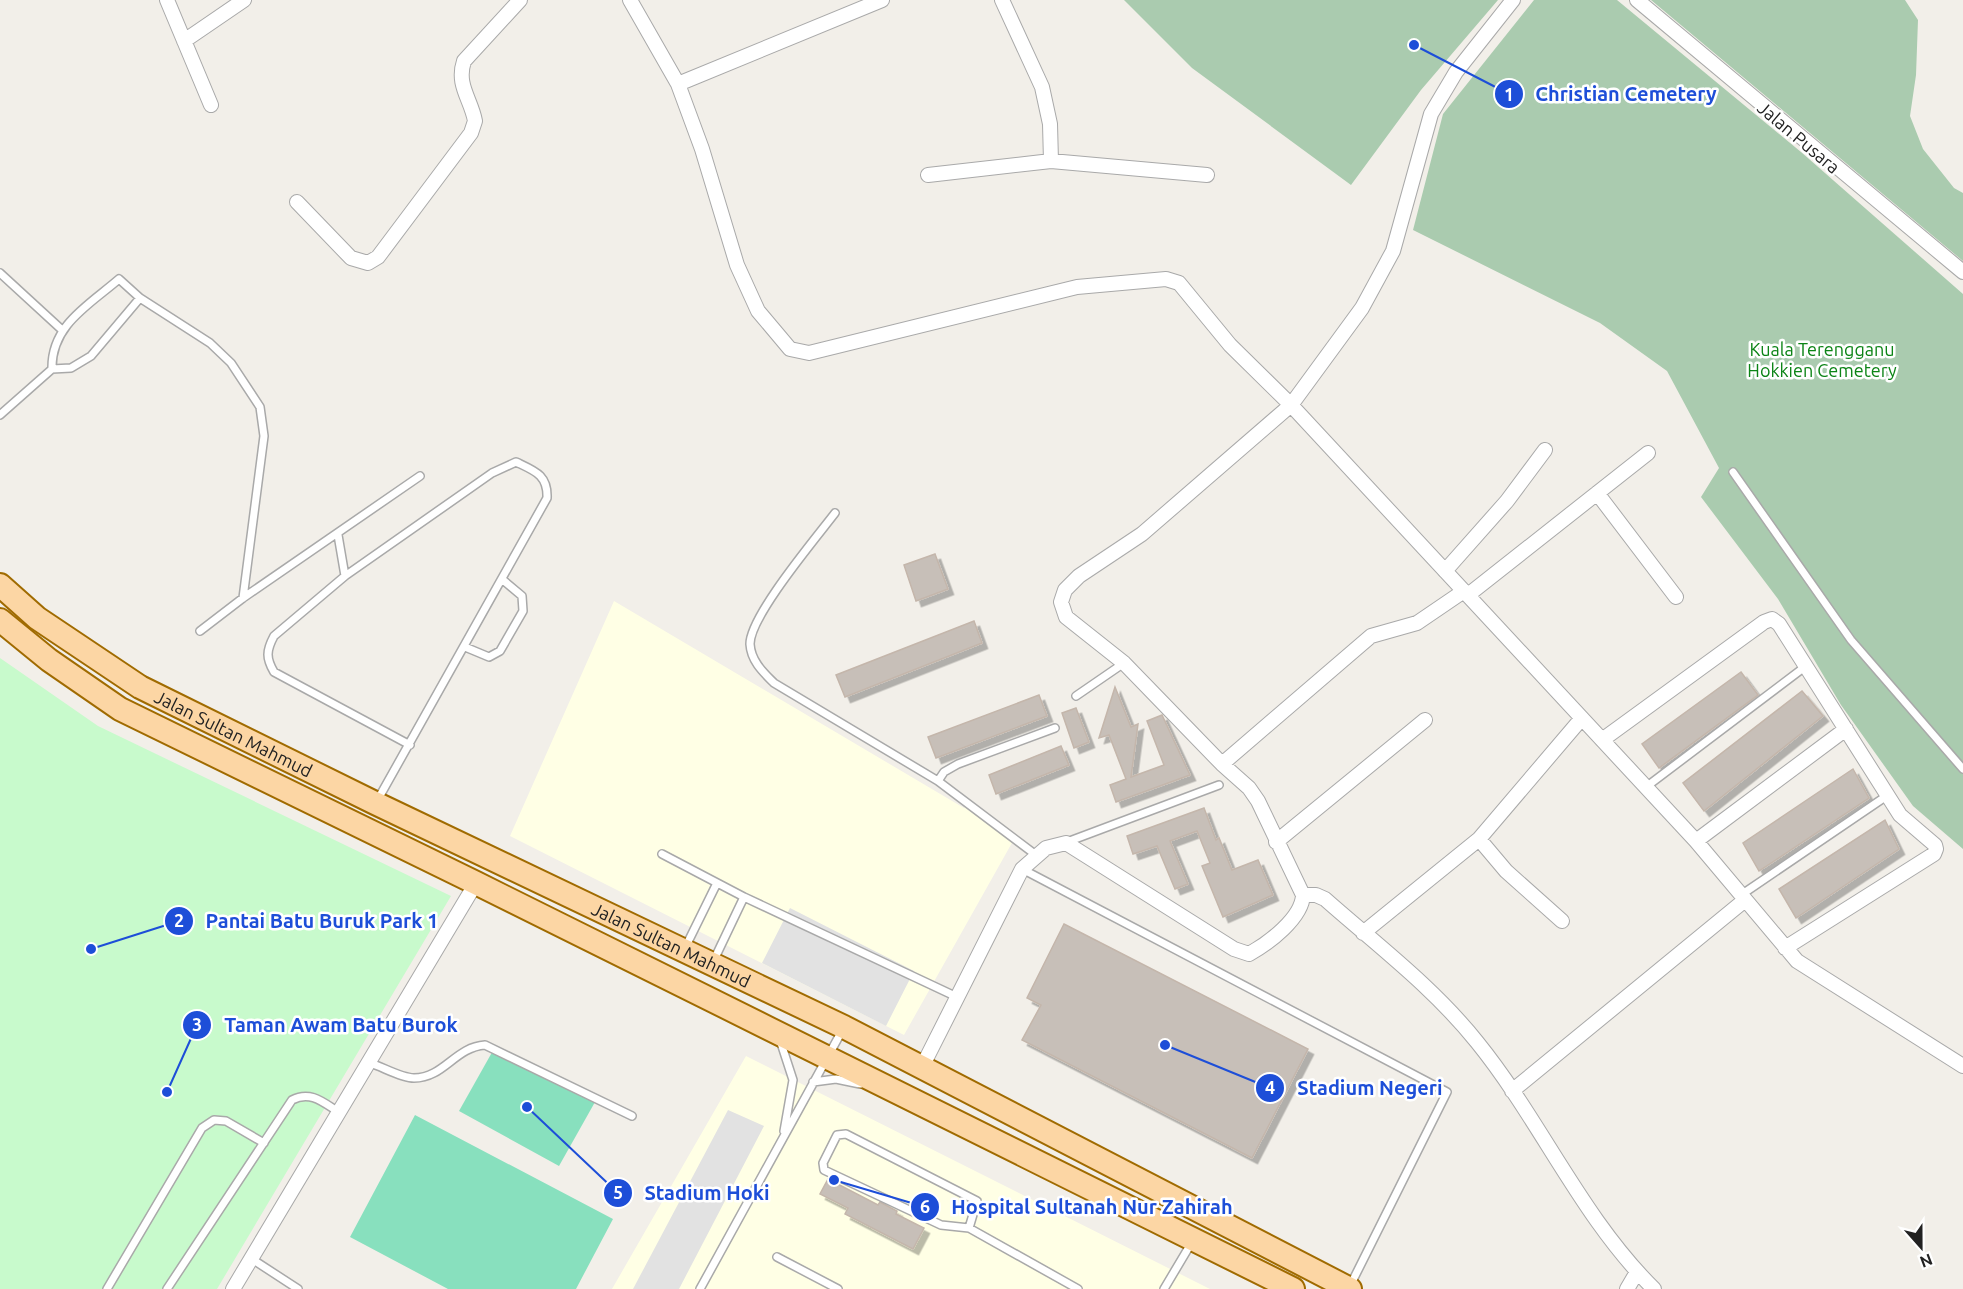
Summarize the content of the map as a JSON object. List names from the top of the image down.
{
  "streets": {
    "main road": ["Jalan Sultan Mahmud"],
    "street": ["Jalan Pusara"]
  },
  "parks": ["Kuala Terengganu Hokkien Cemetery"],
  "places": [
    "Christian Cemetery",
    "Pantai Batu Buruk Park 1",
    "Stadium Negeri",
    "Taman Awam Batu Burok",
    "Stadium Hoki",
    "Hospital Sultanah Nur Zahirah"
  ],
  "north": "bottom"
}
